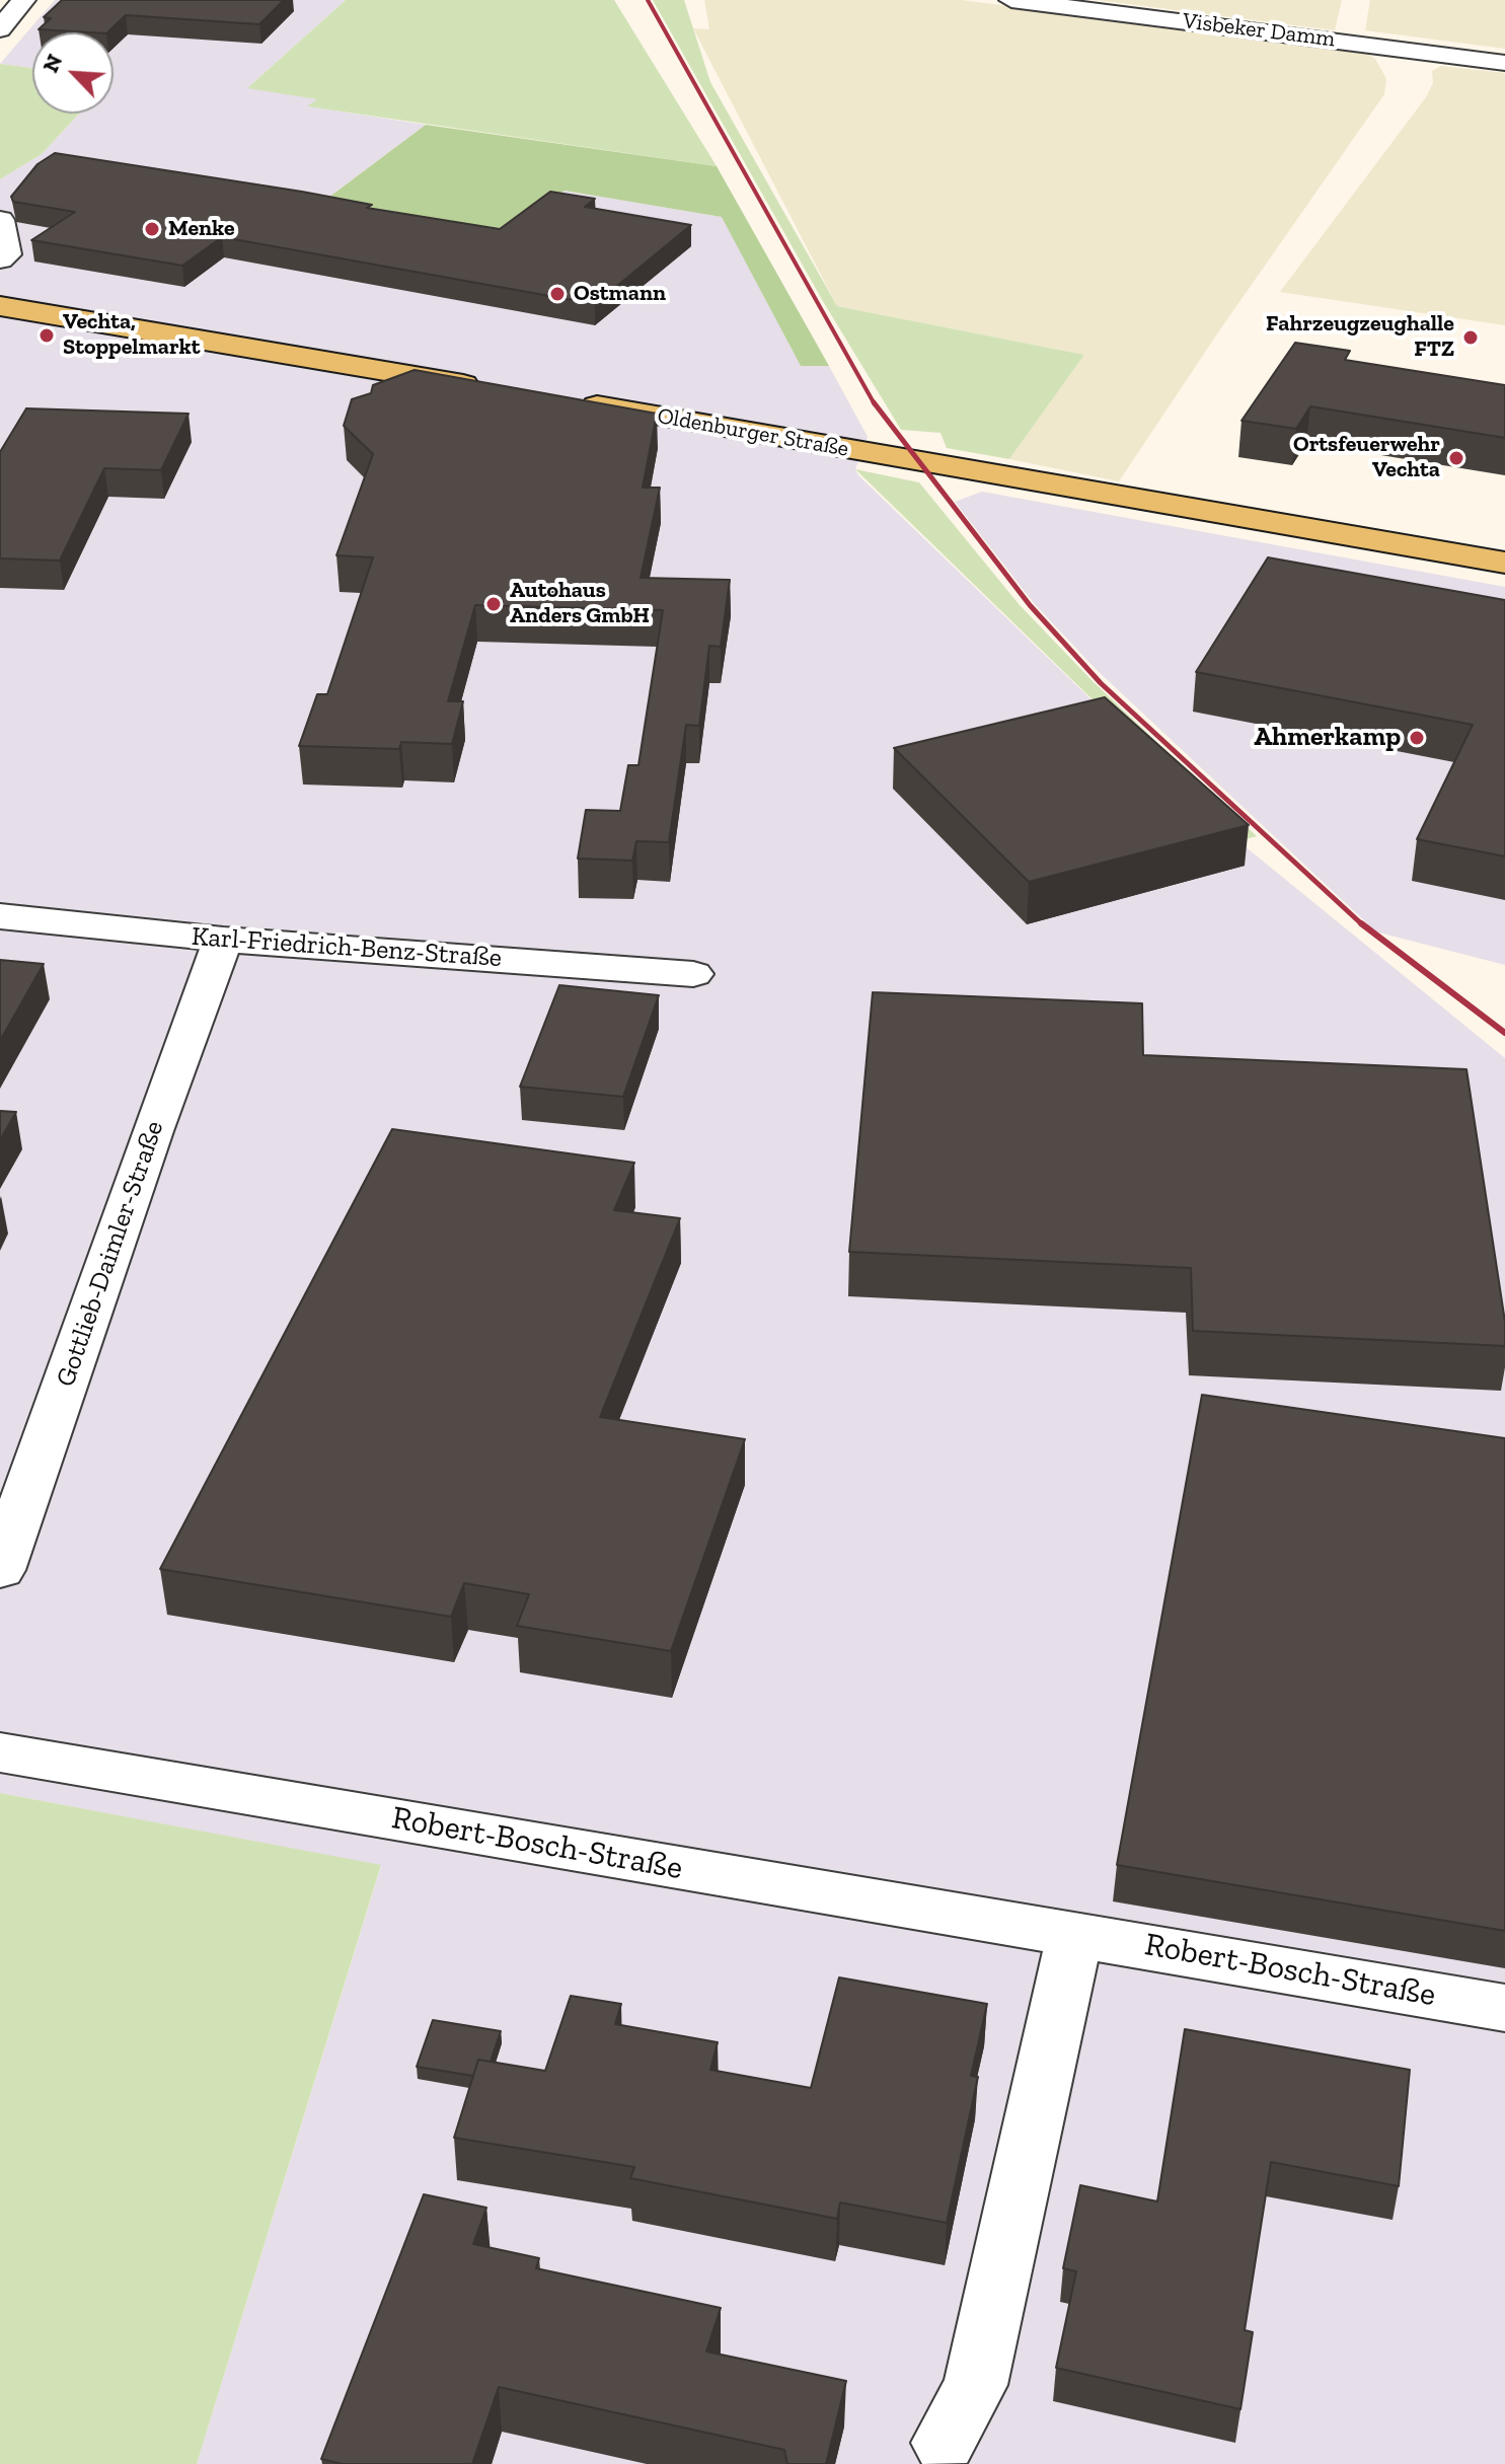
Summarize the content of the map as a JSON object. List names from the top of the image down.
{
  "streets": {
    "main road": ["Oldenburger Straße"],
    "street": [
      "Visbeker Damm",
      "Karl-Friedrich-Benz-Straße",
      "Gottlieb-Daimler-Straße",
      "Robert-Bosch-Straße"
    ]
  },
  "crossings": [
    ["Karl-Friedrich-Benz-Straße", "Gottlieb-Daimler-Straße"]
  ],
  "places": [
    "Menke",
    "Ostmann",
    "Vechta, Stoppelmarkt",
    "Fahrzeugzeughalle FTZ",
    "Ortsfeuerwehr Vechta",
    "Autohaus Anders GmbH",
    "Ahmerkamp"
  ],
  "north": "top left"
}
